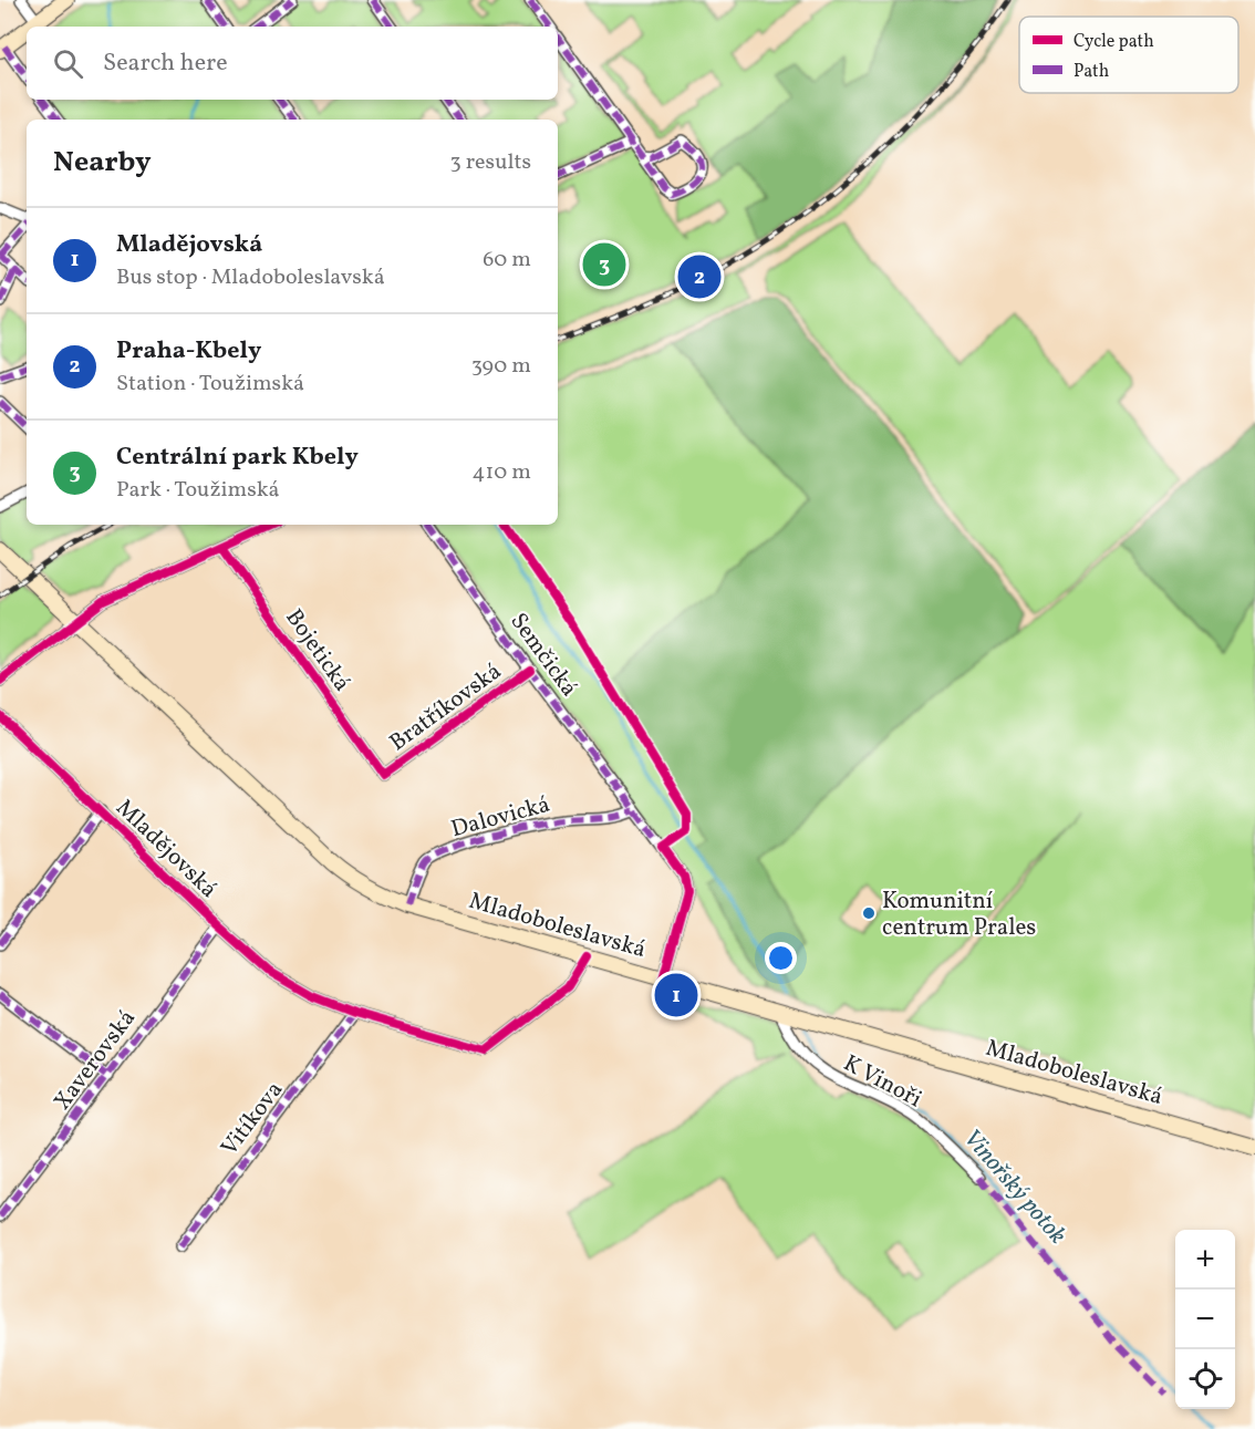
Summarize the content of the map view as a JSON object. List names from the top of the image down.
{
  "streets": {
    "main road": ["Mladoboleslavská"],
    "street": [
      "Bojetická",
      "Semčická",
      "Bratříkovská",
      "Dalovická",
      "Mladějovská",
      "Xaverovská",
      "K Vinoři",
      "Vitíkova"
    ]
  },
  "crossings": [
    ["Bojetická", "Bratříkovská"],
    ["Semčická", "Bratříkovská"],
    ["Semčická", "Dalovická"],
    ["Semčická", "Mladoboleslavská"],
    ["Dalovická", "Mladoboleslavská"],
    ["Mladějovská", "Mladoboleslavská"],
    ["Mladějovská", "Xaverovská"],
    ["Mladějovská", "Vitíkova"],
    ["Mladoboleslavská", "K Vinoři"]
  ],
  "water": ["Vinořský potok"],
  "places": ["Komunitní centrum Prales"],
  "legend": ["Cycle path", "Path"],
  "page": {
    "search": "Search here",
    "heading": ["Nearby", "3 results"],
    "list": [
      {
        "mark": "1",
        "name": "Mladějovská",
        "note": "Bus stop · Mladoboleslavská",
        "value": "60 m"
      },
      {
        "mark": "2",
        "name": "Praha-Kbely",
        "note": "Station · Toužimská",
        "value": "390 m"
      },
      {
        "mark": "3",
        "name": "Centrální park Kbely",
        "note": "Park · Toužimská",
        "value": "410 m"
      }
    ],
    "pins": ["3", "2", "1"],
    "map_buttons": ["+", "−"]
  }
}
